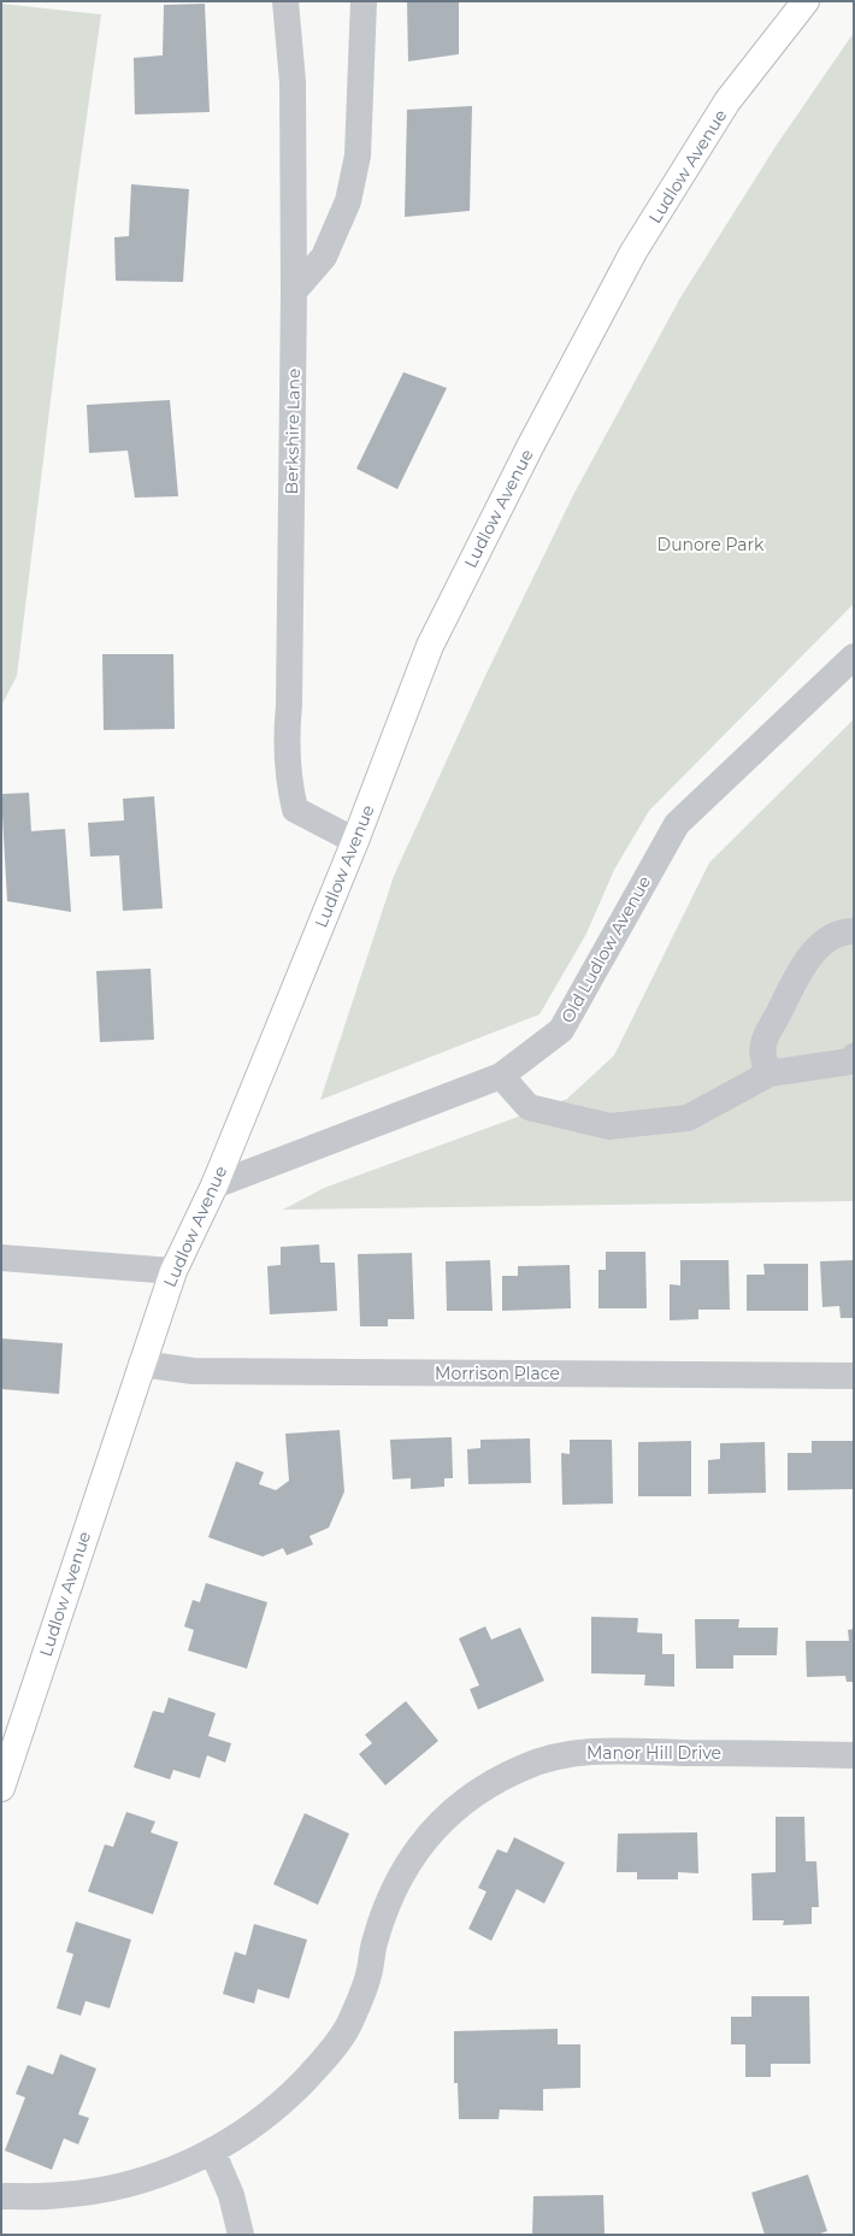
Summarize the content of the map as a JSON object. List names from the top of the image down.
{
  "streets": {
    "main road": ["Ludlow Avenue"],
    "street": [
      "Berkshire Lane",
      "Old Ludlow Avenue",
      "Morrison Place",
      "Manor Hill Drive"
    ]
  },
  "crossings": [
    ["Ludlow Avenue", "Berkshire Lane"],
    ["Ludlow Avenue", "Old Ludlow Avenue"],
    ["Ludlow Avenue", "Morrison Place"]
  ],
  "parks": ["Dunore Park"]
}
